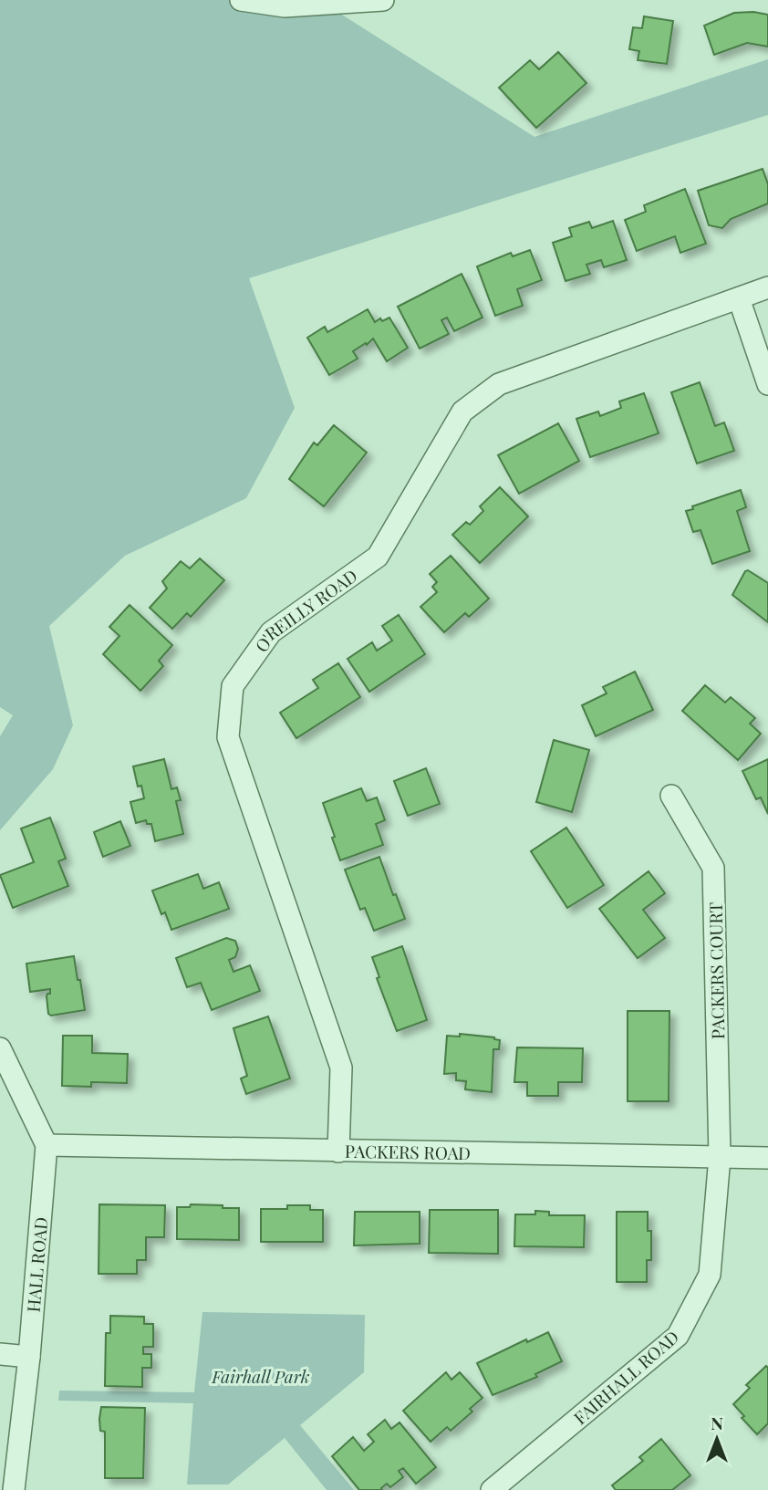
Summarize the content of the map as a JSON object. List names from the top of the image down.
{
  "streets": {
    "street": [
      "O'REILLY ROAD",
      "PACKERS COURT",
      "PACKERS ROAD",
      "HALL ROAD",
      "FAIRHALL ROAD"
    ]
  },
  "crossings": [
    ["O'REILLY ROAD", "PACKERS ROAD"],
    ["PACKERS COURT", "PACKERS ROAD"],
    ["PACKERS COURT", "FAIRHALL ROAD"],
    ["PACKERS ROAD", "HALL ROAD"],
    ["PACKERS ROAD", "FAIRHALL ROAD"]
  ],
  "parks": ["Fairhall Park"],
  "north": "top"
}
